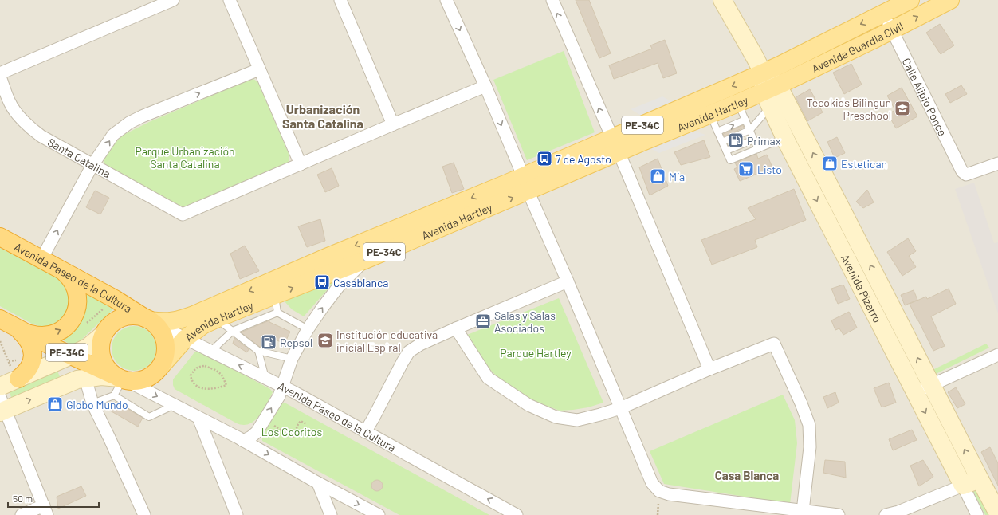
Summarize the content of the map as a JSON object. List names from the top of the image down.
{
  "streets": {
    "highway": ["PE-34C", "Avenida Paseo de la Cultura"],
    "main road": ["Avenida Guardia Civil", "Avenida Hartley", "Avenida Pizarro"],
    "street": ["Calle Alipio Ponce", "Santa Catalina"]
  },
  "crossings": [
    ["Avenida Guardia Civil", "Calle Alipio Ponce"],
    ["Avenida Guardia Civil", "Avenida Hartley"],
    ["Avenida Guardia Civil", "Avenida Pizarro"],
    ["Avenida Hartley", "PE-34C"],
    ["Avenida Hartley", "Avenida Paseo de la Cultura"],
    ["Avenida Hartley", "Avenida Pizarro"],
    ["PE-34C", "Avenida Paseo de la Cultura"]
  ],
  "one_way": ["Avenida Paseo de la Cultura"],
  "districts": ["Urbanización Santa Catalina", "Casa Blanca"],
  "parks": ["Parque Urbanización Santa Catalina", "Parque Hartley", "Los Ccoritos"],
  "places": {
    "school or university": ["Tecokids Bilingun Preschool", "Institución educativa inicial Espiral"],
    "fuel station": ["Primax", "Repsol"],
    "bus stop": ["7 de Agosto", "Casablanca"],
    "shop": ["Estetican", "Mía", "Globo Mundo"],
    "supermarket": ["Listo"],
    "office": ["Salas y Salas Asociados"]
  },
  "scale_bar": "50 m"
}
